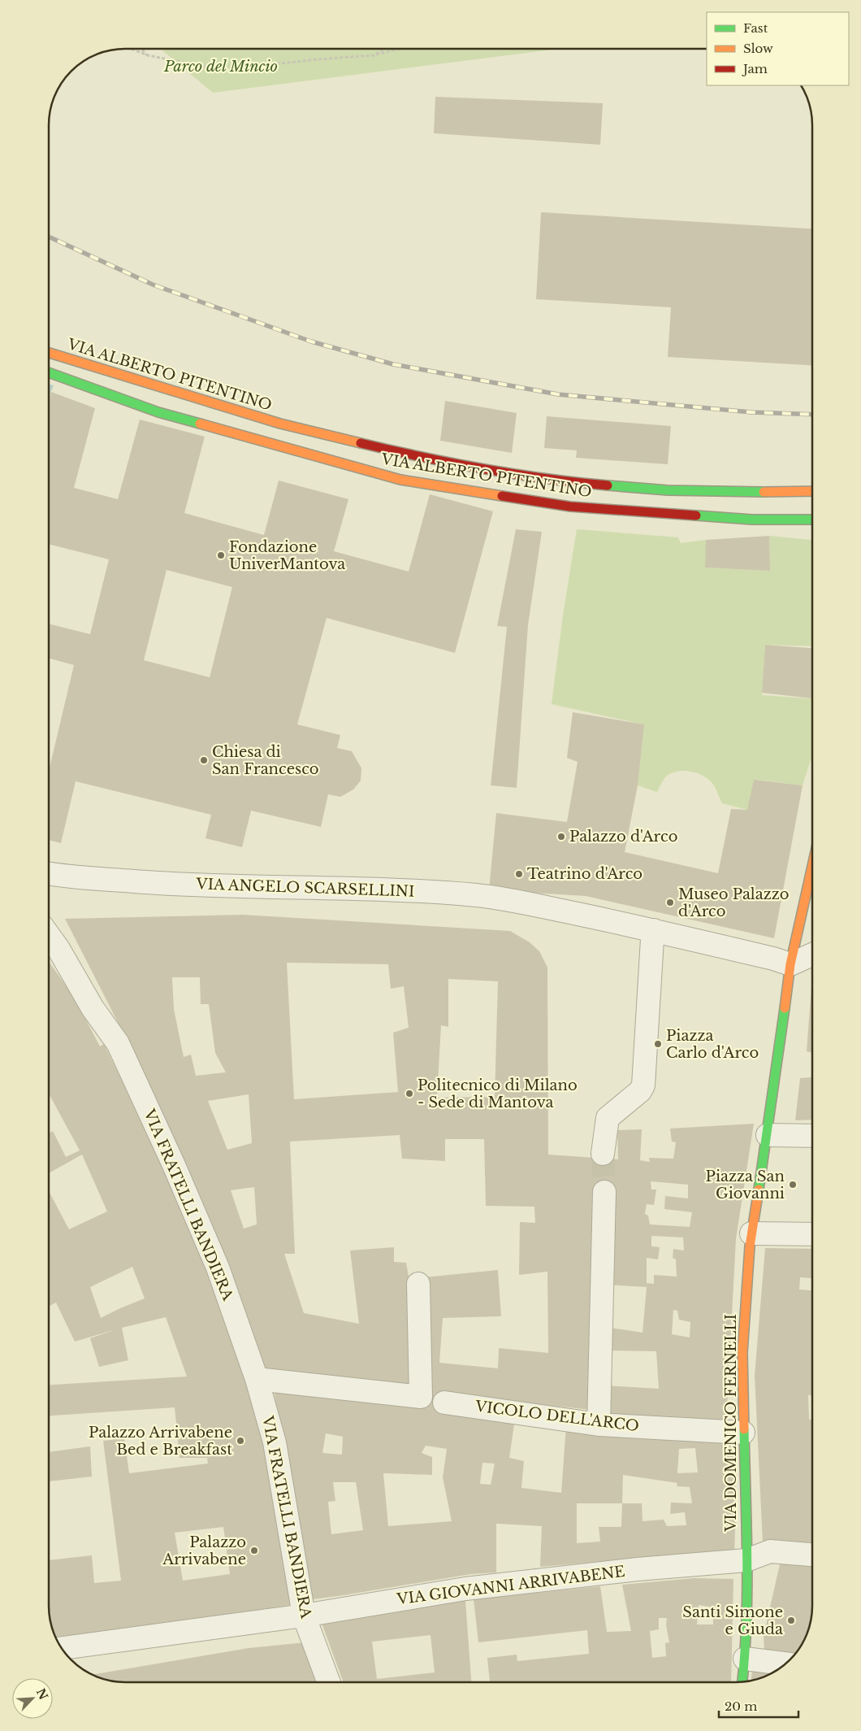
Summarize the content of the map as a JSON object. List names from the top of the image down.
{
  "streets": {
    "main road": ["VIA ALBERTO PITENTINO", "VIA DOMENICO FERNELLI"],
    "street": [
      "VIA ANGELO SCARSELLINI",
      "VIA FRATELLI BANDIERA",
      "VICOLO DELL'ARCO",
      "VIA GIOVANNI ARRIVABENE"
    ]
  },
  "crossings": [
    ["VIA FRATELLI BANDIERA", "VIA GIOVANNI ARRIVABENE"],
    ["VICOLO DELL'ARCO", "VIA DOMENICO FERNELLI"],
    ["VIA DOMENICO FERNELLI", "VIA GIOVANNI ARRIVABENE"]
  ],
  "parks": ["Parco del Mincio"],
  "places": [
    "Fondazione UniverMantova",
    "Chiesa di San Francesco",
    "Palazzo d'Arco",
    "Teatrino d'Arco",
    "Museo Palazzo d'Arco",
    "Piazza Carlo d'Arco",
    "Politecnico di Milano - Sede di Mantova",
    "Piazza San Giovanni",
    "Palazzo Arrivabene Bed e Breakfast",
    "Palazzo Arrivabene",
    "Santi Simone e Giuda"
  ],
  "legend": ["Fast", "Slow", "Jam"],
  "scale_bar": "20 m",
  "north": "top right"
}
